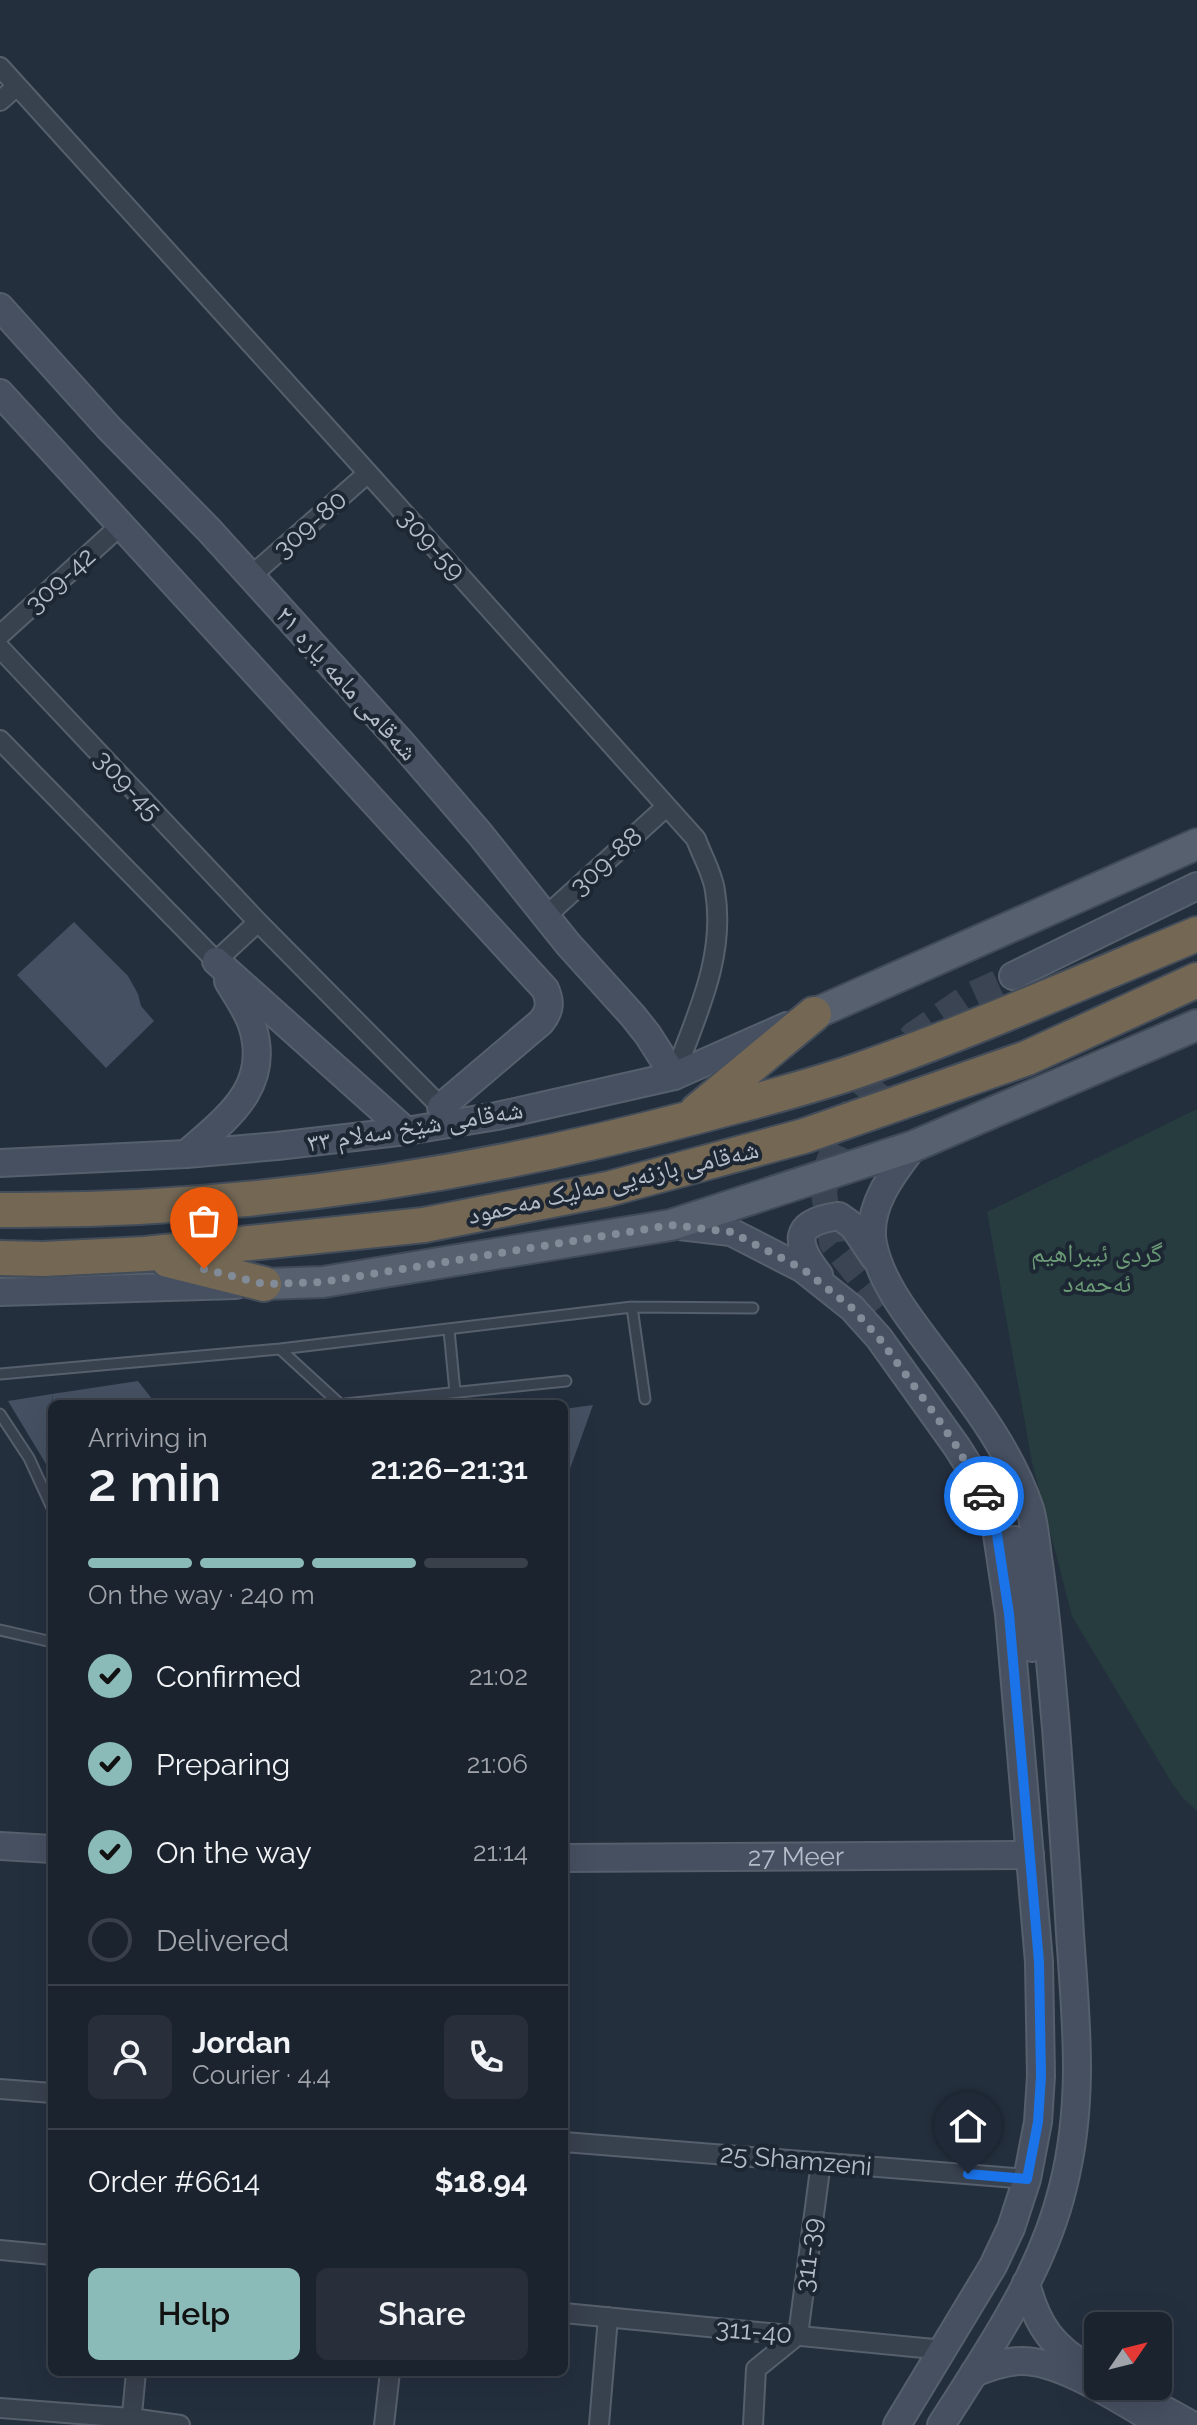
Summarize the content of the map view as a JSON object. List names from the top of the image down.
{
  "streets": {
    "highway": ["شەقامی بازنەیی مەلیک مەحمود"],
    "main road": ["شەقامی مامە یارە ٢١", "شەقامی شێخ سەلام ٣٣", "27 Meer"],
    "street": [
      "309-80",
      "309-59",
      "309-42",
      "309-45",
      "309-88",
      "25 Shamzeni",
      "311-39",
      "311-40"
    ]
  },
  "crossings": [
    ["309-80", "309-59"],
    ["309-80", "شەقامی مامە یارە ٢١"],
    ["309-59", "شەقامی مامە یارە ٢١"],
    ["309-59", "309-88"],
    ["309-59", "شەقامی شێخ سەلام ٣٣"],
    ["شەقامی مامە یارە ٢١", "309-88"],
    ["شەقامی مامە یارە ٢١", "شەقامی شێخ سەلام ٣٣"],
    ["309-45", "شەقامی شێخ سەلام ٣٣"],
    ["25 Shamzeni", "311-39"],
    ["311-39", "311-40"]
  ],
  "parks": ["گردی ئیبراھیم ئەحمەد"],
  "north": "top right",
  "page": {
    "heading": ["2 min", "Arriving in", "21:26–21:31"],
    "panel": [
      "Jordan",
      "Courier · 4.4",
      "Order #6614",
      "$18.94"
    ],
    "bar": "On the way · 240 m",
    "list": [
      ["Confirmed", "21:02"],
      ["Preparing", "21:06"],
      ["On the way", "21:14"],
      "Delivered"
    ],
    "buttons": ["Help", "Share"]
  }
}
